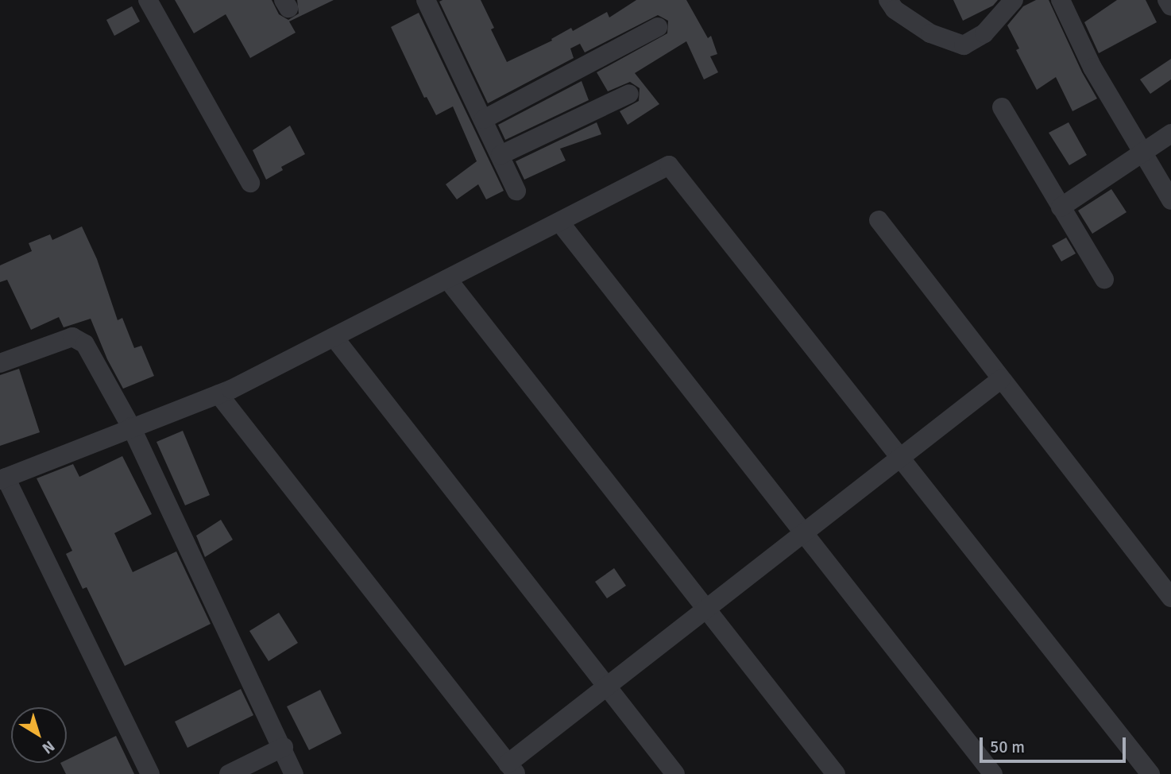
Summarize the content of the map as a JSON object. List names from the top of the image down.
{
  "scale_bar": "50 m",
  "north": "bottom right"
}
